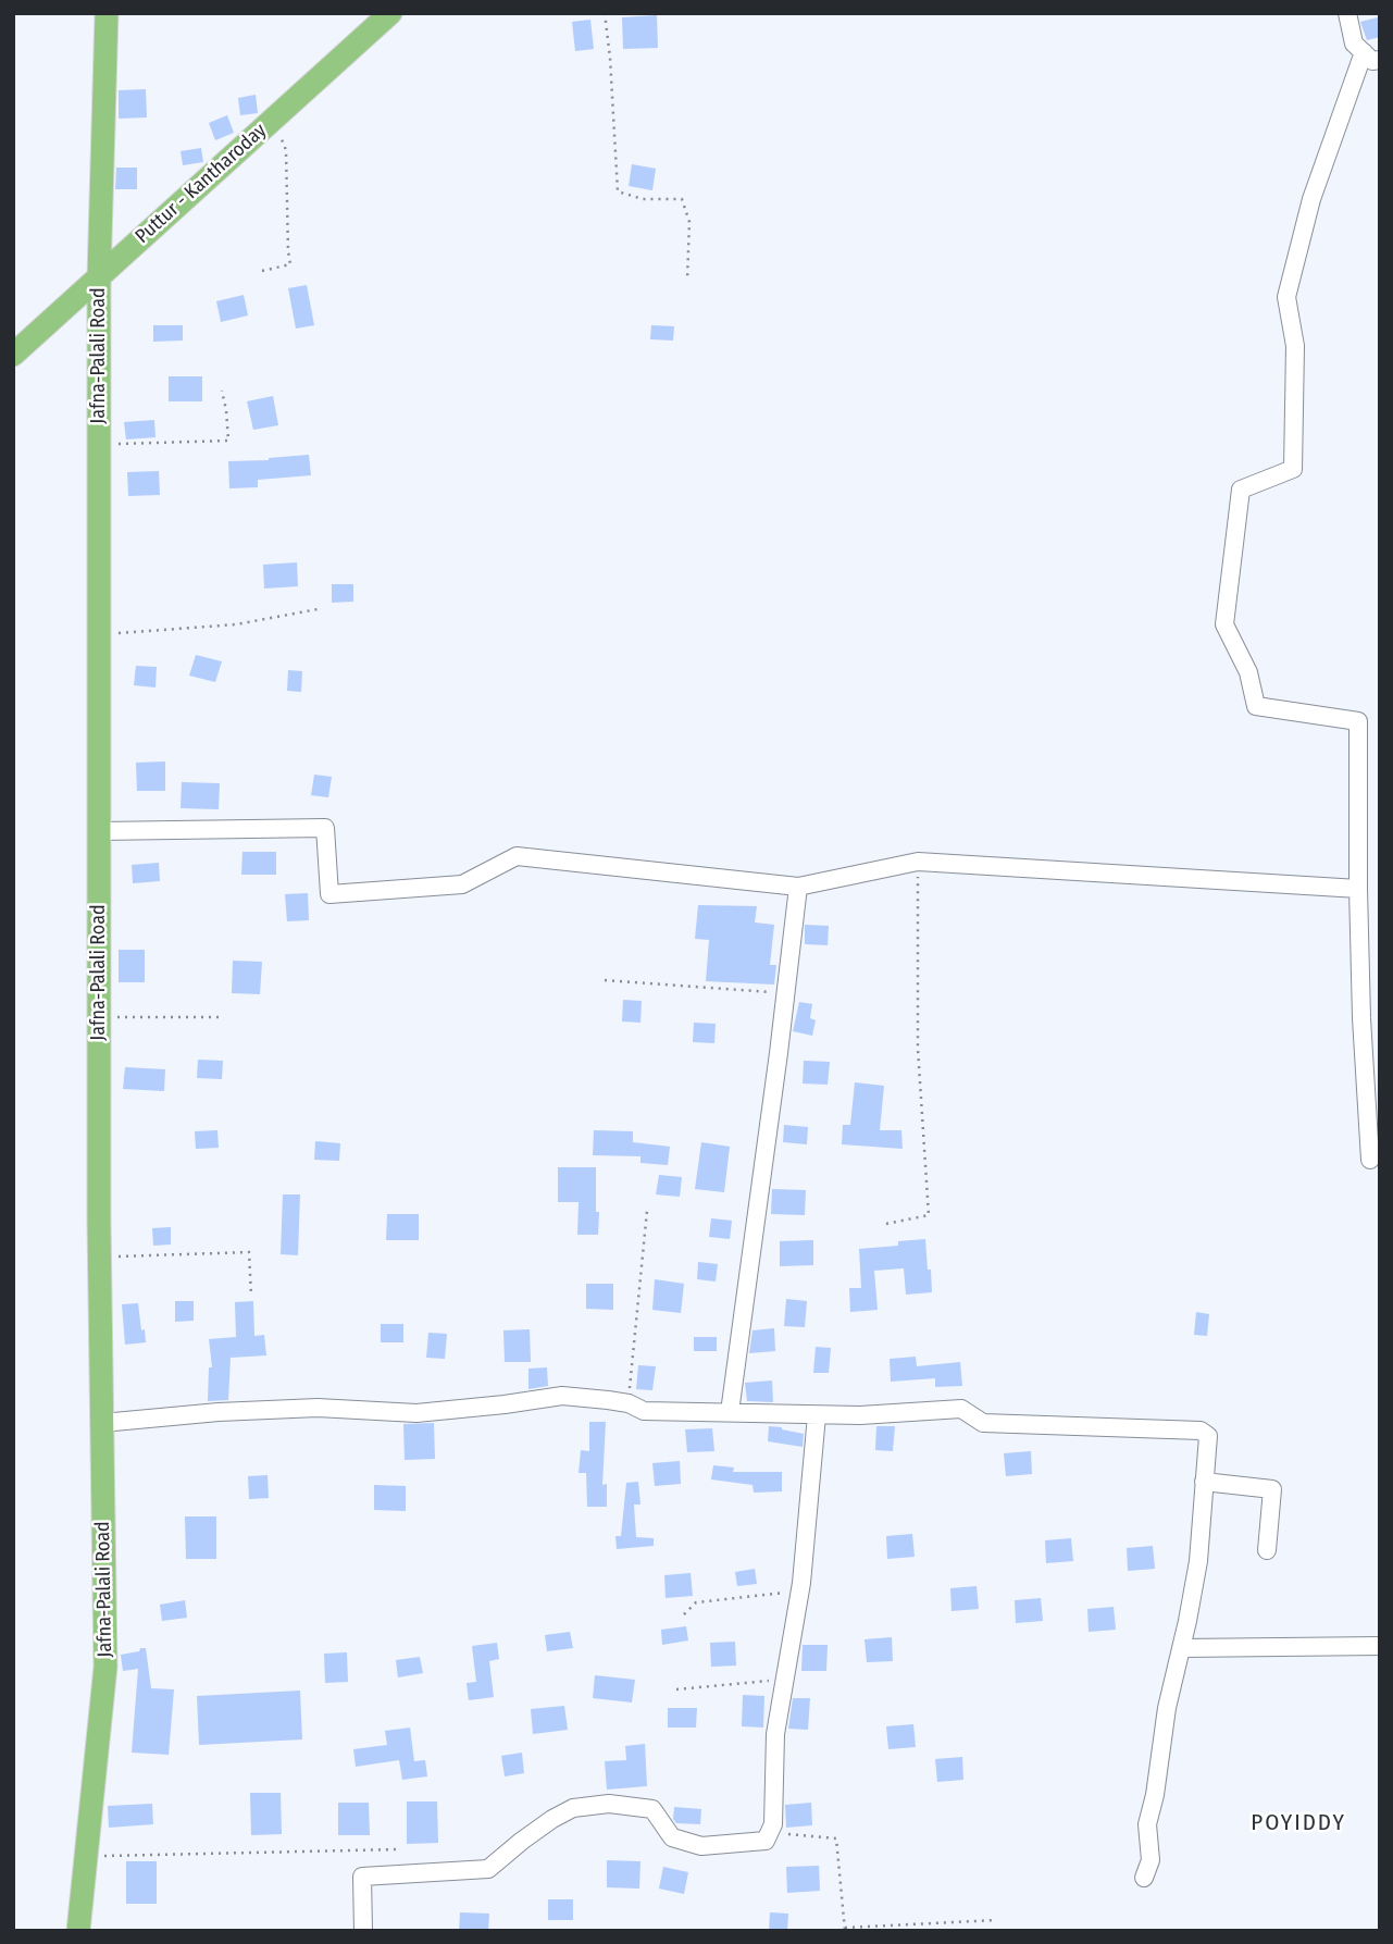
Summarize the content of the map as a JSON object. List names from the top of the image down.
{
  "streets": {
    "main road": ["Puttur - Kantharoday", "Jafna-Palali Road"]
  },
  "crossings": [
    ["Puttur - Kantharoday", "Jafna-Palali Road"]
  ],
  "districts": ["POYIDDY"]
}
